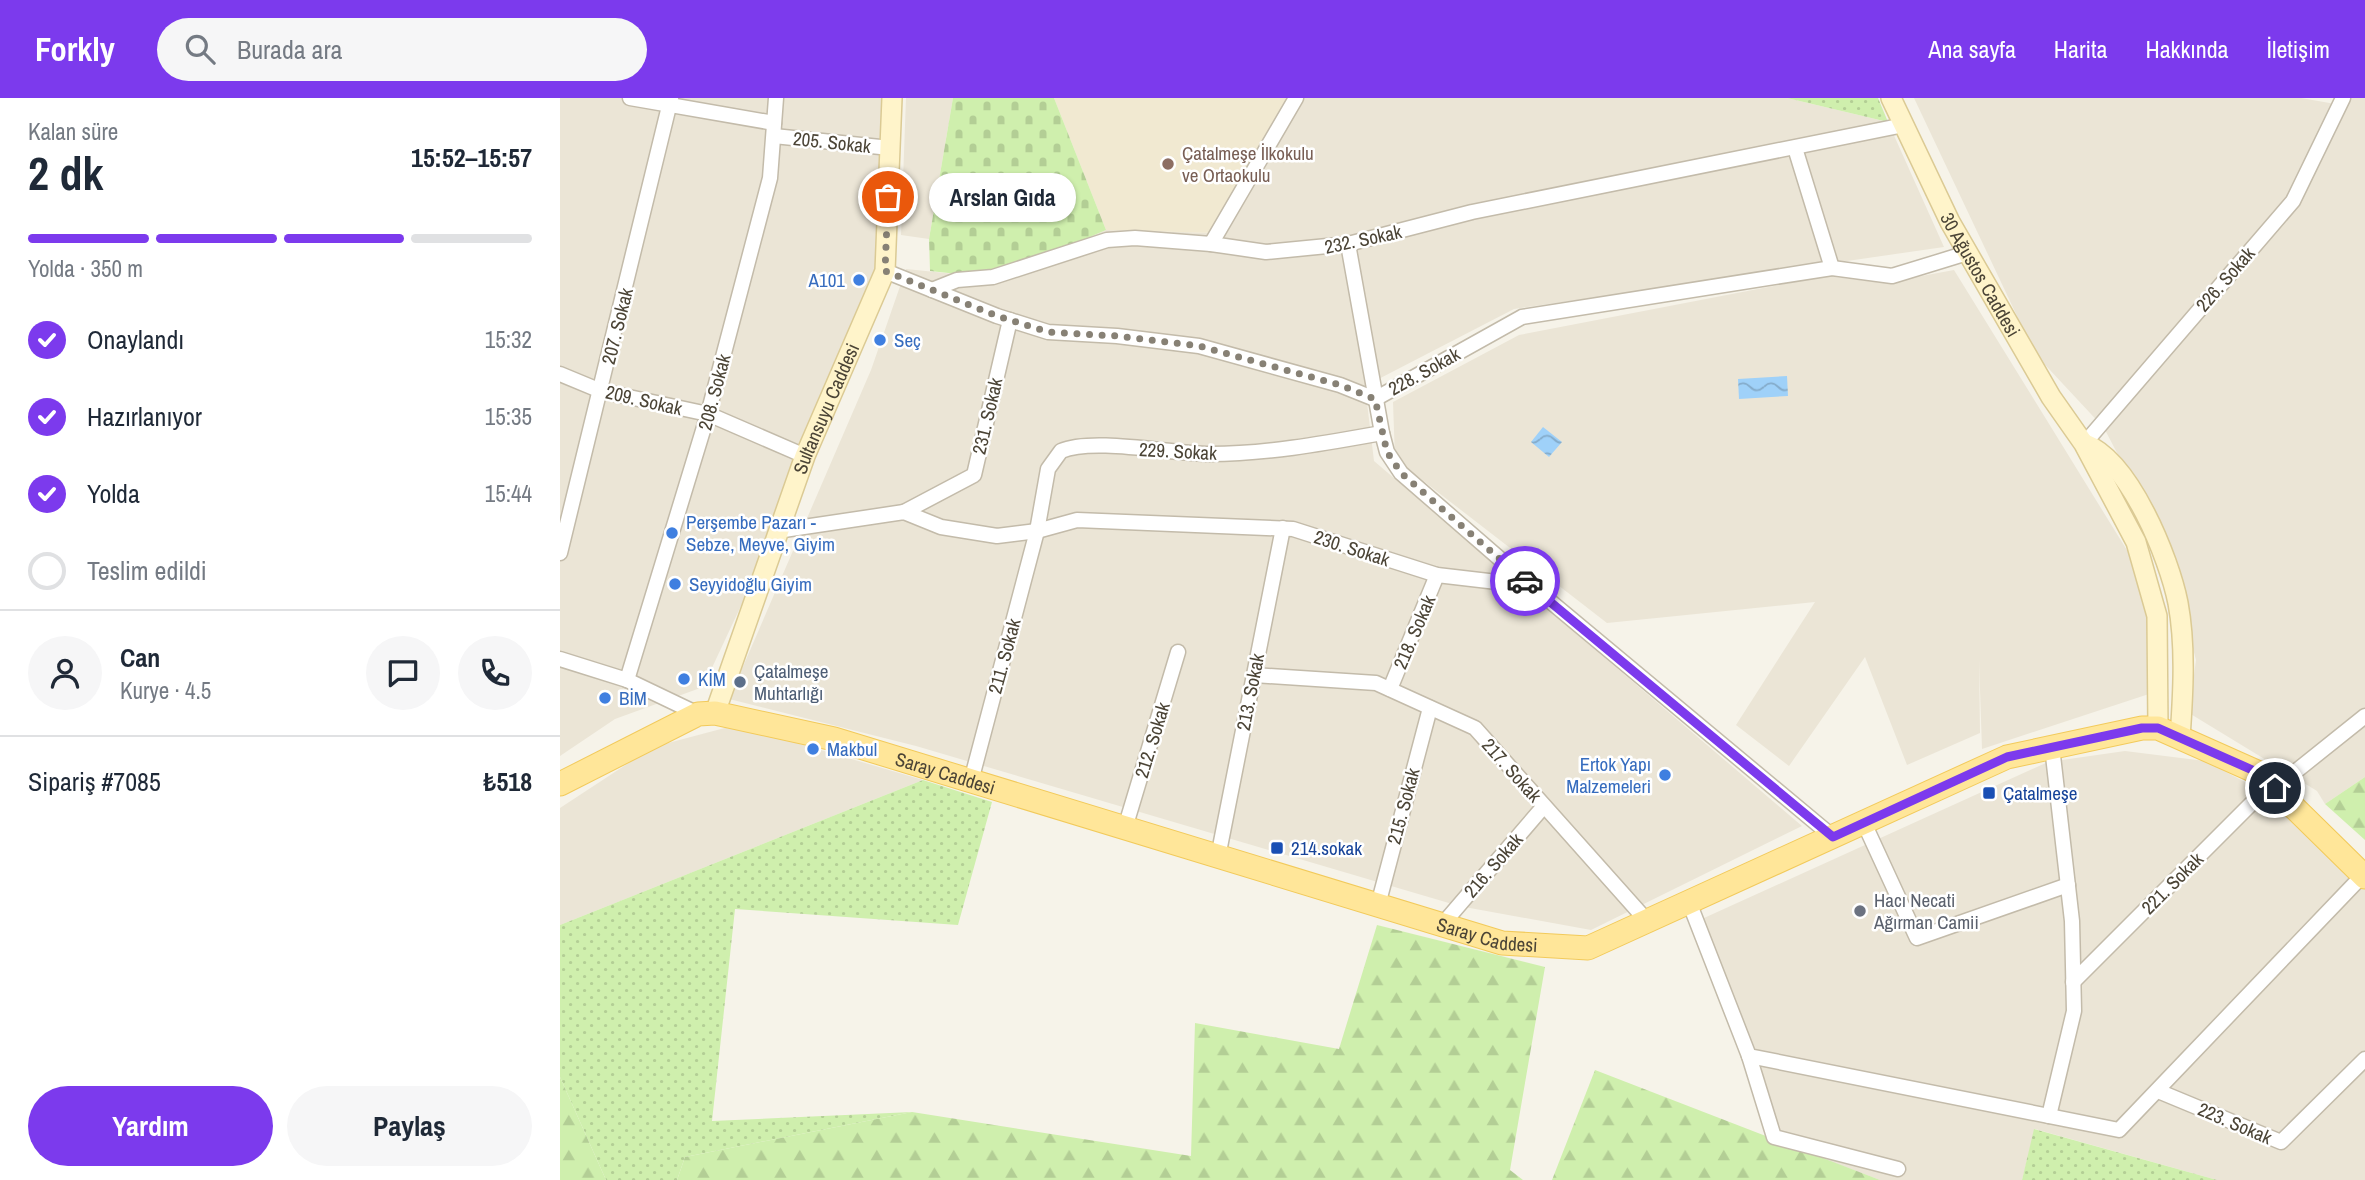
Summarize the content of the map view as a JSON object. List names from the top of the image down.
{
  "streets": {
    "main road": ["30 Ağustos Caddesi", "Sultansuyu Caddesi", "Saray Caddesi"],
    "street": [
      "205. Sokak",
      "232. Sokak",
      "226. Sokak",
      "207. Sokak",
      "228. Sokak",
      "208. Sokak",
      "209. Sokak",
      "231. Sokak",
      "229. Sokak",
      "230. Sokak",
      "218. Sokak",
      "211. Sokak",
      "213. Sokak",
      "212. Sokak",
      "217. Sokak",
      "215. Sokak",
      "216. Sokak",
      "221. Sokak",
      "223. Sokak"
    ]
  },
  "crossings": [
    ["205. Sokak", "207. Sokak"],
    ["205. Sokak", "208. Sokak"],
    ["205. Sokak", "Sultansuyu Caddesi"],
    ["232. Sokak", "30 Ağustos Caddesi"],
    ["232. Sokak", "228. Sokak"],
    ["30 Ağustos Caddesi", "226. Sokak"],
    ["30 Ağustos Caddesi", "228. Sokak"],
    ["30 Ağustos Caddesi", "Saray Caddesi"],
    ["207. Sokak", "209. Sokak"],
    ["228. Sokak", "Sultansuyu Caddesi"],
    ["228. Sokak", "231. Sokak"],
    ["208. Sokak", "209. Sokak"],
    ["209. Sokak", "Sultansuyu Caddesi"],
    ["Sultansuyu Caddesi", "230. Sokak"],
    ["Sultansuyu Caddesi", "Saray Caddesi"],
    ["231. Sokak", "230. Sokak"],
    ["229. Sokak", "230. Sokak"],
    ["229. Sokak", "211. Sokak"],
    ["230. Sokak", "218. Sokak"],
    ["230. Sokak", "211. Sokak"],
    ["230. Sokak", "213. Sokak"],
    ["218. Sokak", "217. Sokak"],
    ["211. Sokak", "Saray Caddesi"],
    ["213. Sokak", "217. Sokak"],
    ["213. Sokak", "Saray Caddesi"],
    ["212. Sokak", "Saray Caddesi"],
    ["217. Sokak", "Saray Caddesi"],
    ["217. Sokak", "215. Sokak"],
    ["217. Sokak", "216. Sokak"],
    ["Saray Caddesi", "215. Sokak"],
    ["Saray Caddesi", "216. Sokak"]
  ],
  "places": {
    "other": [
      "Çatalmeşe İlkokulu ve Ortaokulu",
      "Arslan Gıda",
      "A101",
      "Seç",
      "Perşembe Pazarı - Sebze, Meyve, Giyim",
      "Seyyidoğlu Giyim",
      "KİM",
      "Çatalmeşe Muhtarlığı",
      "BİM",
      "Makbul",
      "Ertok Yapı Malzemeleri",
      "Hacı Necati Ağırman Camii"
    ],
    "transit": ["Çatalmeşe", "214.sokak"]
  },
  "page": {
    "header": "Forkly",
    "search": "Burada ara",
    "nav": [
      "Ana sayfa",
      "Harita",
      "Hakkında",
      "İletişim"
    ],
    "heading": ["2 dk", "Kalan süre", "15:52–15:57"],
    "panel": [
      "Can",
      "Kurye · 4.5",
      "Sipariş #7085",
      "₺518"
    ],
    "bubble": "Arslan Gıda",
    "bar": "Yolda · 350 m",
    "list": [
      ["Onaylandı", "15:32"],
      ["Hazırlanıyor", "15:35"],
      ["Yolda", "15:44"],
      "Teslim edildi"
    ],
    "buttons": ["Yardım", "Paylaş"]
  }
}
